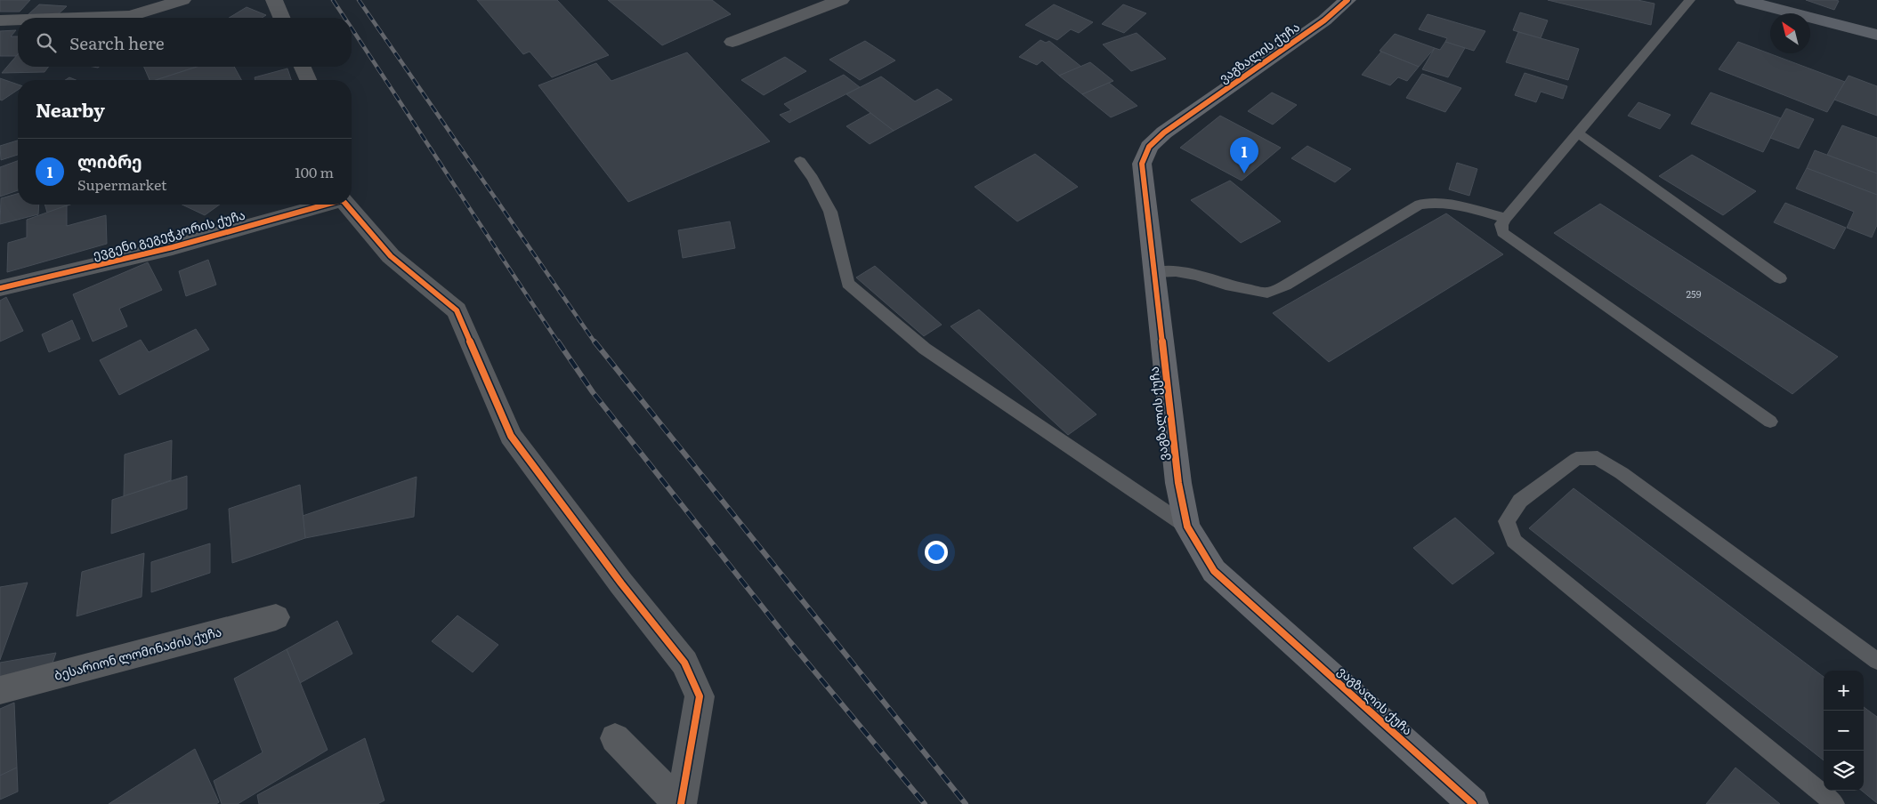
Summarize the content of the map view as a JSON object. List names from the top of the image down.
{
  "streets": {
    "street": ["ვაგზალის ქუჩა", "ევგენი გეგეჭკორის ქუჩა", "ბესარიონ ლომინაძის ქუჩა"]
  },
  "house_numbers": ["259"],
  "north": "top left",
  "page": {
    "search": "Search here",
    "heading": "Nearby",
    "pins": "1",
    "list": [
      {
        "mark": "1",
        "name": "ლიბრე",
        "note": "Supermarket",
        "value": "100 m"
      }
    ],
    "map_buttons": ["+", "−"]
  }
}
